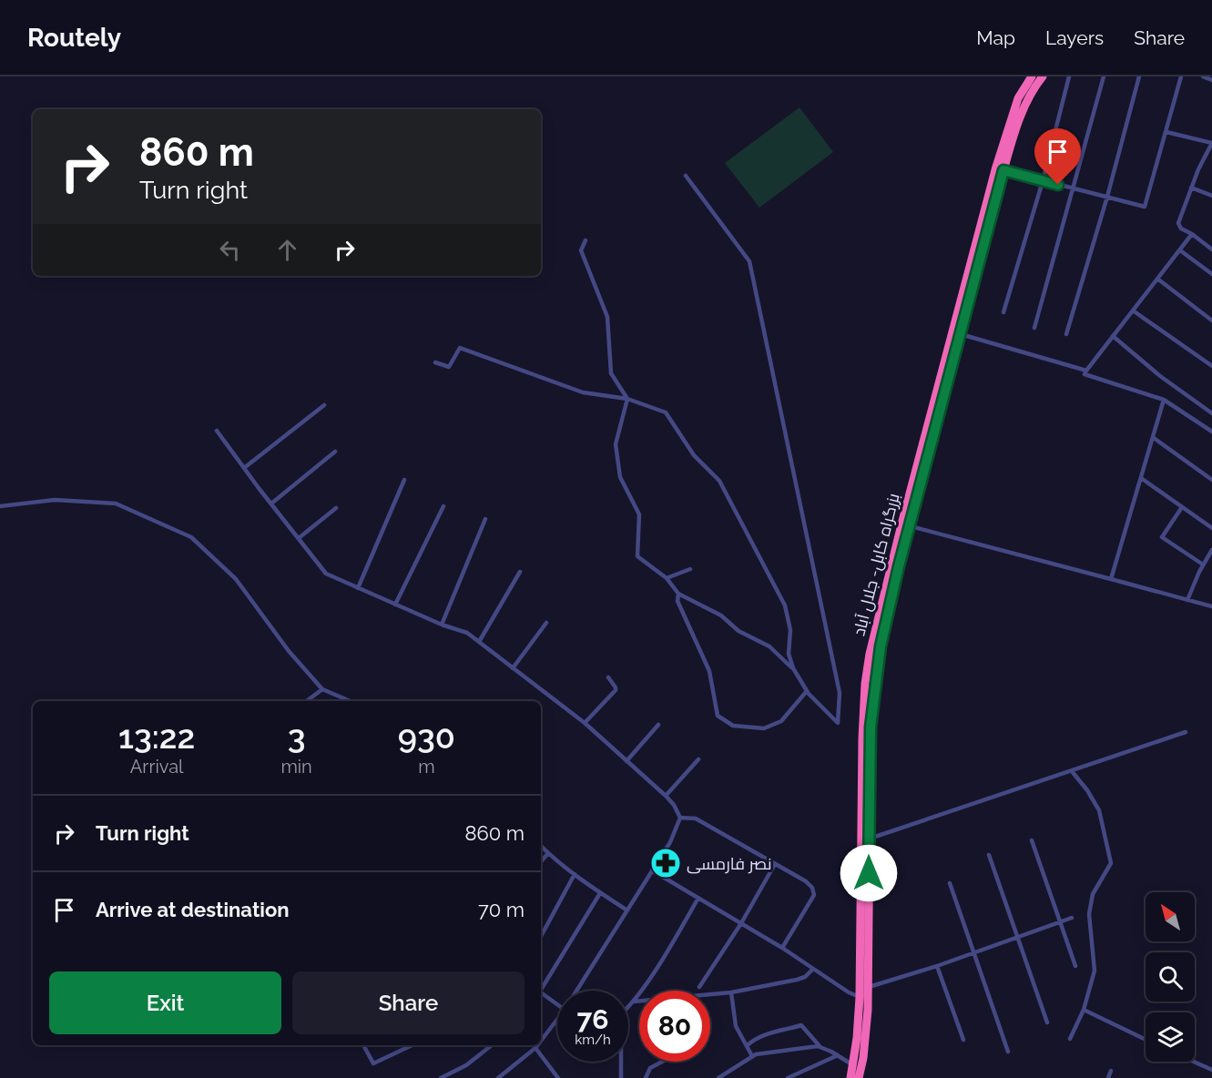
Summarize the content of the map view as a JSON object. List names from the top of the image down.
{
  "streets": {
    "highway": ["بزرگراه کابل- جلال آباد"]
  },
  "places": {
    "pharmacy": ["نصر فارمسی"]
  },
  "north": "top left",
  "page": {
    "header": "Routely",
    "nav": ["Map", "Layers", "Share"],
    "turn": ["860 m", "Turn right"],
    "eta": [
      "13:22",
      "Arrival",
      "3",
      "min",
      "930",
      "m"
    ],
    "list": [
      {
        "name": "Turn right",
        "value": "860 m"
      },
      {
        "name": "Arrive at destination",
        "value": "70 m"
      }
    ],
    "buttons": ["Exit", "Share"],
    "speed": "76 km/h",
    "limit": "80"
  }
}
